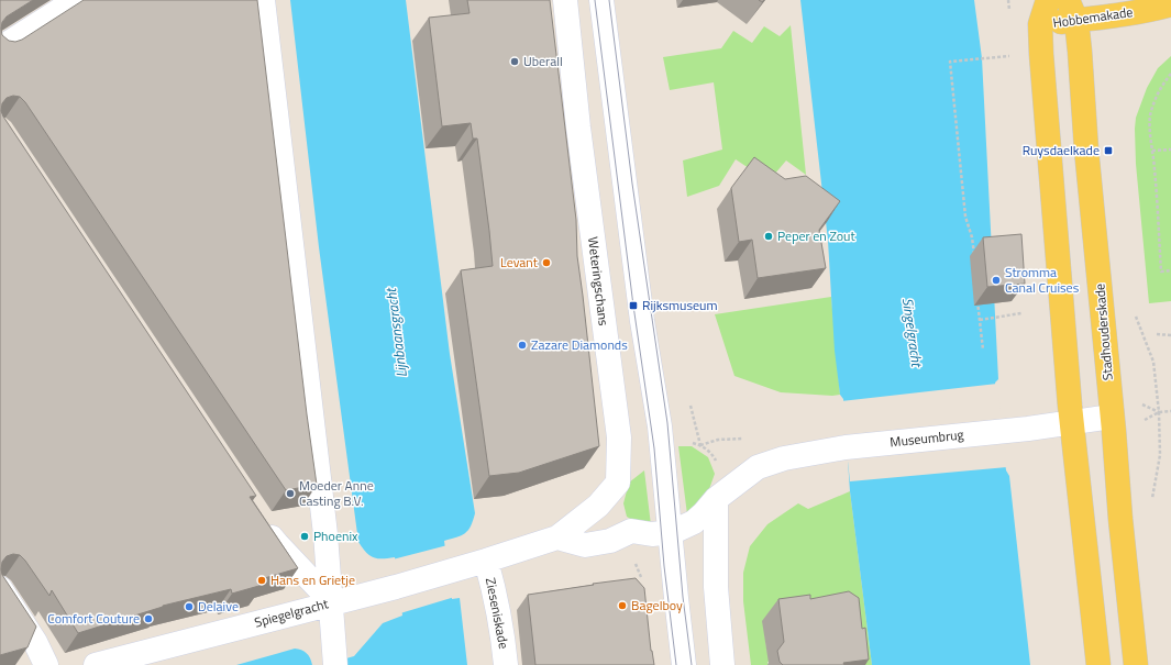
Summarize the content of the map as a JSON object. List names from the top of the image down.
{
  "streets": {
    "main road": ["Hobbemakade", "Stadhouderskade"],
    "street": [
      "Weteringschans",
      "Museumbrug",
      "Spiegelgracht",
      "Zieseniskade"
    ]
  },
  "crossings": [
    ["Hobbemakade", "Stadhouderskade"],
    ["Weteringschans", "Spiegelgracht"],
    ["Weteringschans", "Zieseniskade"],
    ["Stadhouderskade", "Museumbrug"],
    ["Spiegelgracht", "Zieseniskade"]
  ],
  "water": ["Singelgracht", "Lijnbaansgracht"],
  "places": {
    "other": [
      "Uberall",
      "Peper en Zout",
      "Levant",
      "Stromma Canal Cruises",
      "Zazare Diamonds",
      "Moeder Anne Casting B.V.",
      "Phoenix",
      "Hans en Grietje",
      "Bagelboy",
      "Delaive",
      "Comfort Couture"
    ],
    "transit": ["Ruysdaelkade", "Rijksmuseum"]
  }
}
